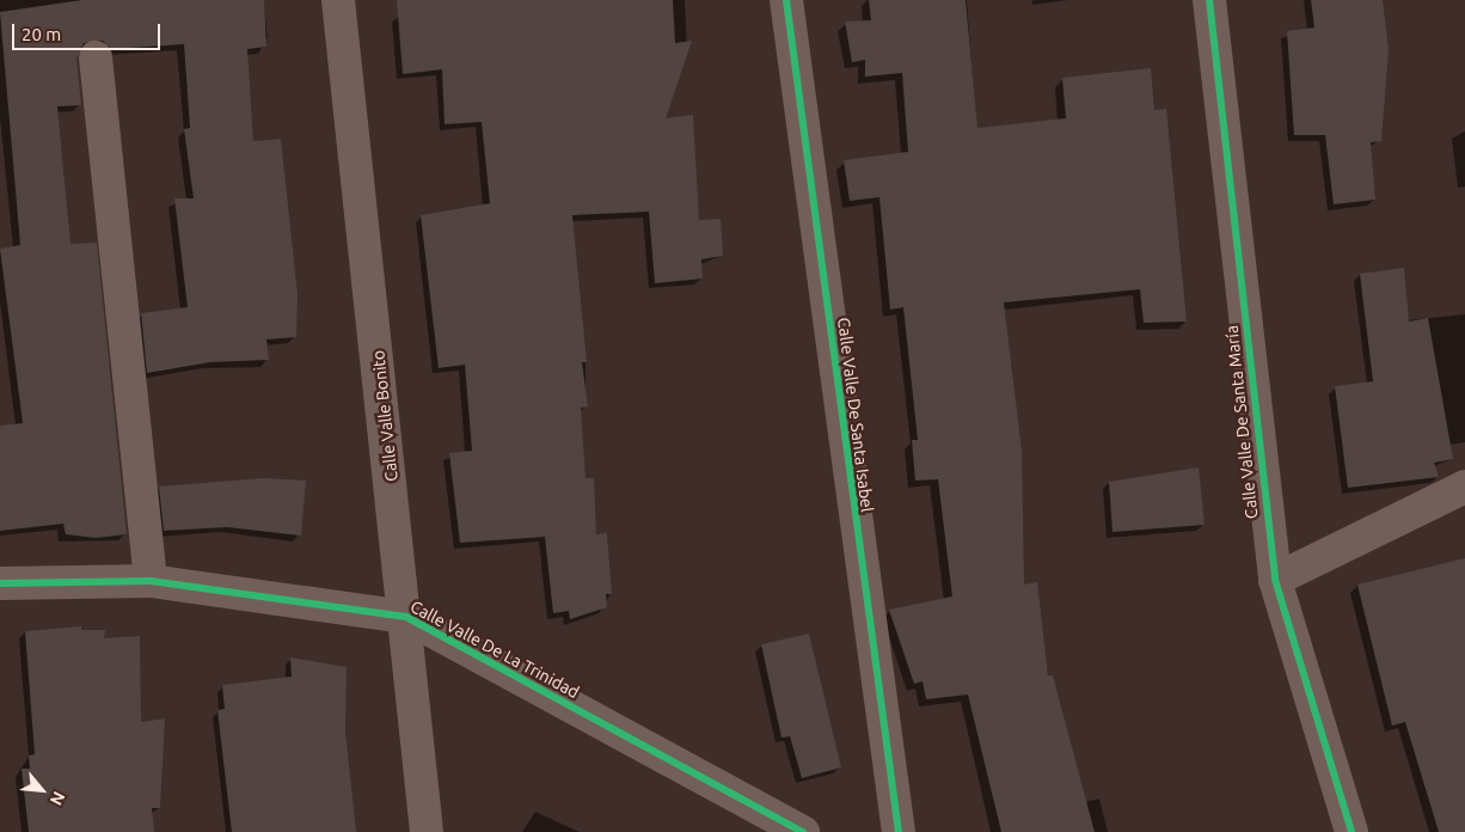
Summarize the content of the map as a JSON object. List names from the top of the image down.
{
  "streets": {
    "street": [
      "Calle Valle De Santa Isabel",
      "Calle Valle Bonito",
      "Calle Valle De Santa María",
      "Calle Valle De La Trinidad"
    ]
  },
  "crossings": [
    ["Calle Valle Bonito", "Calle Valle De La Trinidad"]
  ],
  "scale_bar": "20 m",
  "north": "bottom right"
}
